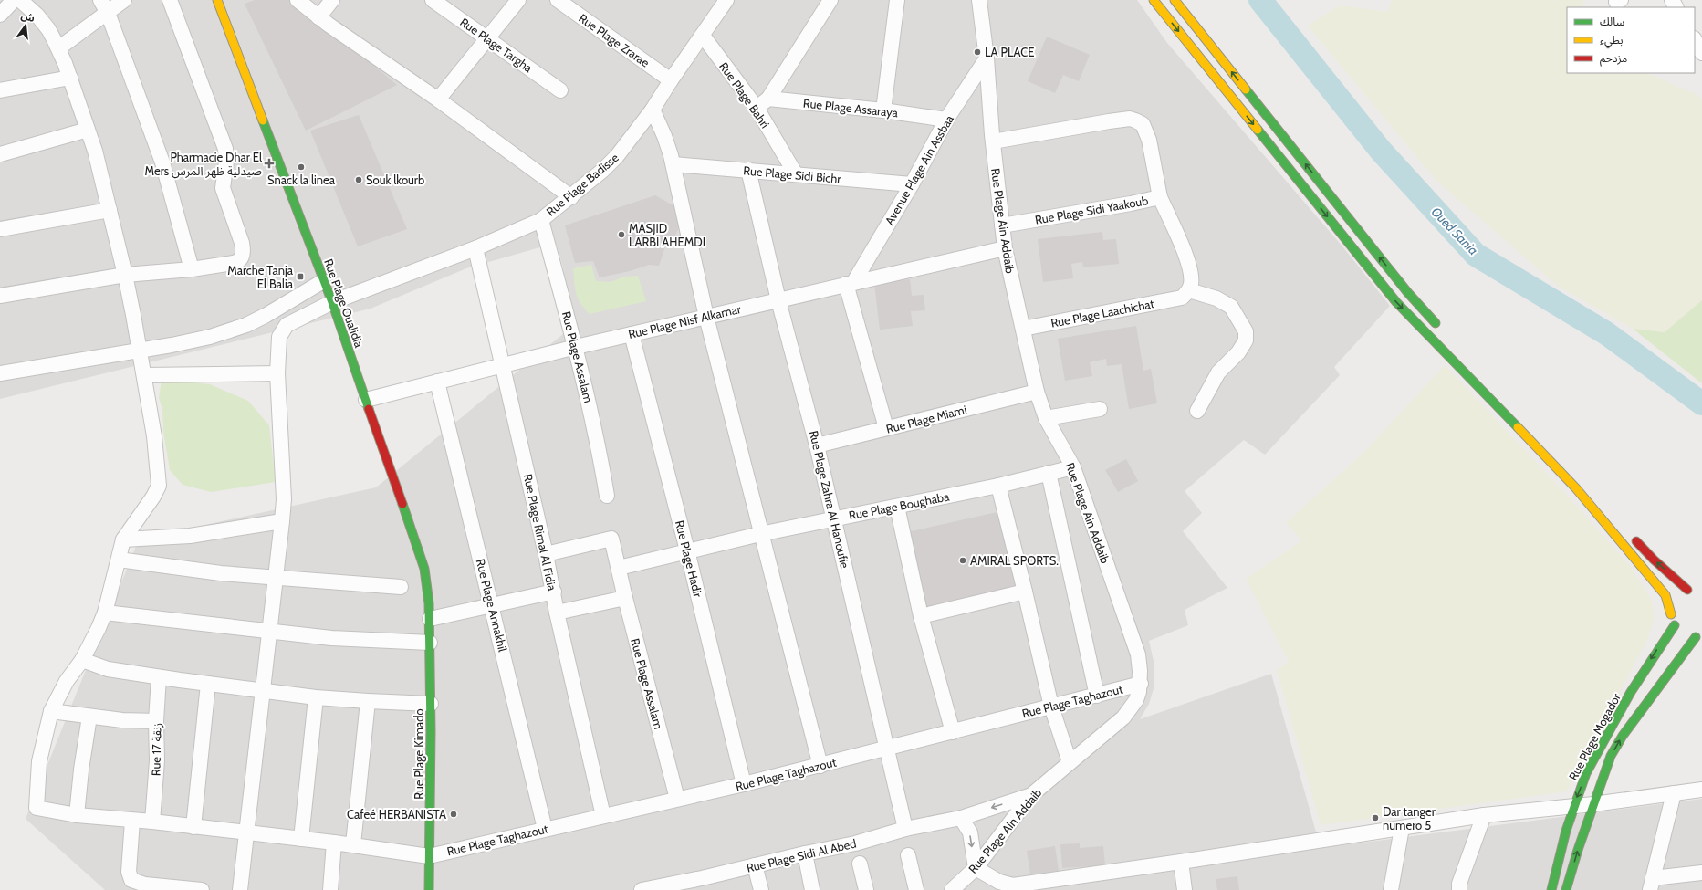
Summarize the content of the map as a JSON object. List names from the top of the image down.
{
  "streets": {
    "main road": ["Rue Plage Oualidia", "Rue Plage Mogador", "Rue Plage Kimado"],
    "street": [
      "Rue Plage Zrarae",
      "Rue Plage Targha",
      "Rue Plage Bahri",
      "Rue Plage Assaraya",
      "Avenue Plage Ain Assbaa",
      "Rue Plage Sidi Bichr",
      "Rue Plage Badisse",
      "Rue Plage Sidi Yaakoub",
      "Rue Plage Ain Addaib",
      "Rue Plage Laachichat",
      "Rue Plage Nisf Alkamar",
      "Rue Plage Assalam",
      "Rue Plage Miami",
      "Rue Plage Zahra Al Hanoufie",
      "Rue Plage Boughaba",
      "Rue Plage Rimal Al Fidia",
      "Rue Plage Hadir",
      "Rue Plage Annakhil",
      "Rue Plage Taghazout",
      "Rue 17 زنقة",
      "Rue Plage Sidi Al Abed"
    ]
  },
  "crossings": [
    ["Rue Plage Zrarae", "Rue Plage Badisse"],
    ["Rue Plage Bahri", "Rue Plage Assaraya"],
    ["Rue Plage Bahri", "Rue Plage Sidi Bichr"],
    ["Rue Plage Bahri", "Rue Plage Badisse"],
    ["Rue Plage Assaraya", "Avenue Plage Ain Assbaa"],
    ["Avenue Plage Ain Assbaa", "Rue Plage Sidi Bichr"],
    ["Avenue Plage Ain Assbaa", "Rue Plage Ain Addaib"],
    ["Avenue Plage Ain Assbaa", "Rue Plage Nisf Alkamar"],
    ["Rue Plage Sidi Bichr", "Rue Plage Zahra Al Hanoufie"],
    ["Rue Plage Badisse", "Rue Plage Oualidia"],
    ["Rue Plage Badisse", "Rue Plage Assalam"],
    ["Rue Plage Badisse", "Rue Plage Rimal Al Fidia"],
    ["Rue Plage Sidi Yaakoub", "Rue Plage Ain Addaib"],
    ["Rue Plage Sidi Yaakoub", "Rue Plage Laachichat"],
    ["Rue Plage Ain Addaib", "Rue Plage Laachichat"],
    ["Rue Plage Ain Addaib", "Rue Plage Nisf Alkamar"],
    ["Rue Plage Ain Addaib", "Rue Plage Miami"],
    ["Rue Plage Ain Addaib", "Rue Plage Boughaba"],
    ["Rue Plage Ain Addaib", "Rue Plage Taghazout"],
    ["Rue Plage Ain Addaib", "Rue Plage Sidi Al Abed"],
    ["Rue Plage Oualidia", "Rue Plage Nisf Alkamar"],
    ["Rue Plage Oualidia", "Rue Plage Kimado"],
    ["Rue Plage Nisf Alkamar", "Rue Plage Assalam"],
    ["Rue Plage Nisf Alkamar", "Rue Plage Zahra Al Hanoufie"],
    ["Rue Plage Nisf Alkamar", "Rue Plage Rimal Al Fidia"],
    ["Rue Plage Nisf Alkamar", "Rue Plage Hadir"],
    ["Rue Plage Nisf Alkamar", "Rue Plage Annakhil"],
    ["Rue Plage Assalam", "Rue Plage Boughaba"],
    ["Rue Plage Assalam", "Rue Plage Rimal Al Fidia"],
    ["Rue Plage Assalam", "Rue Plage Taghazout"],
    ["Rue Plage Miami", "Rue Plage Zahra Al Hanoufie"],
    ["Rue Plage Zahra Al Hanoufie", "Rue Plage Boughaba"],
    ["Rue Plage Zahra Al Hanoufie", "Rue Plage Taghazout"],
    ["Rue Plage Zahra Al Hanoufie", "Rue Plage Sidi Al Abed"],
    ["Rue Plage Boughaba", "Rue Plage Hadir"],
    ["Rue Plage Rimal Al Fidia", "Rue Plage Taghazout"],
    ["Rue Plage Hadir", "Rue Plage Taghazout"],
    ["Rue Plage Annakhil", "Rue Plage Taghazout"],
    ["Rue Plage Taghazout", "Rue Plage Kimado"]
  ],
  "water": ["Oued Sania"],
  "places": {
    "other": [
      "LA PLACE",
      "Snack la linea",
      "Souk lkourb",
      "MASJID LARBI AHEMDI",
      "AMIRAL SPORTS.",
      "Cafeé HERBANISTA",
      "Dar tanger numero 5"
    ],
    "health": ["Pharmacie Dhar El Mers صيدلية ظهر المرس"],
    "transit": ["Marche Tanja El Balia"]
  },
  "legend": ["سالك", "بطيء", "مزدحم"],
  "north": "top"
}
